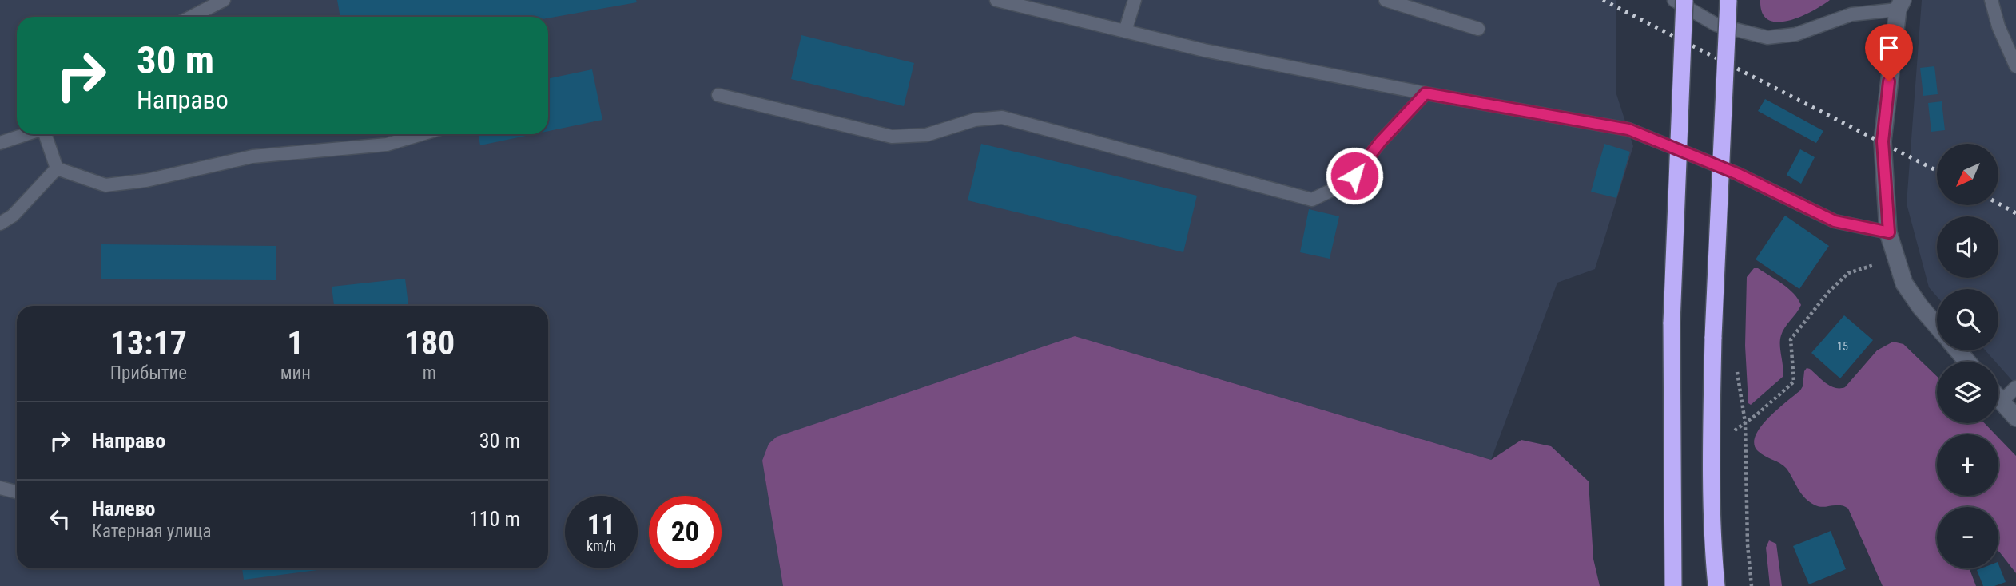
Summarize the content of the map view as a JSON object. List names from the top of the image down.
{
  "house_numbers": ["15"],
  "north": "bottom left",
  "page": {
    "turn": ["30 m", "Направо"],
    "map_buttons": ["+", "−"],
    "eta": [
      "13:17",
      "Прибытие",
      "1",
      "мин",
      "180",
      "m"
    ],
    "list": [
      {
        "name": "Направо",
        "value": "30 m"
      },
      {
        "name": "Налево",
        "note": "Катерная улица",
        "value": "110 m"
      }
    ],
    "speed": "11 km/h",
    "limit": "20"
  }
}
